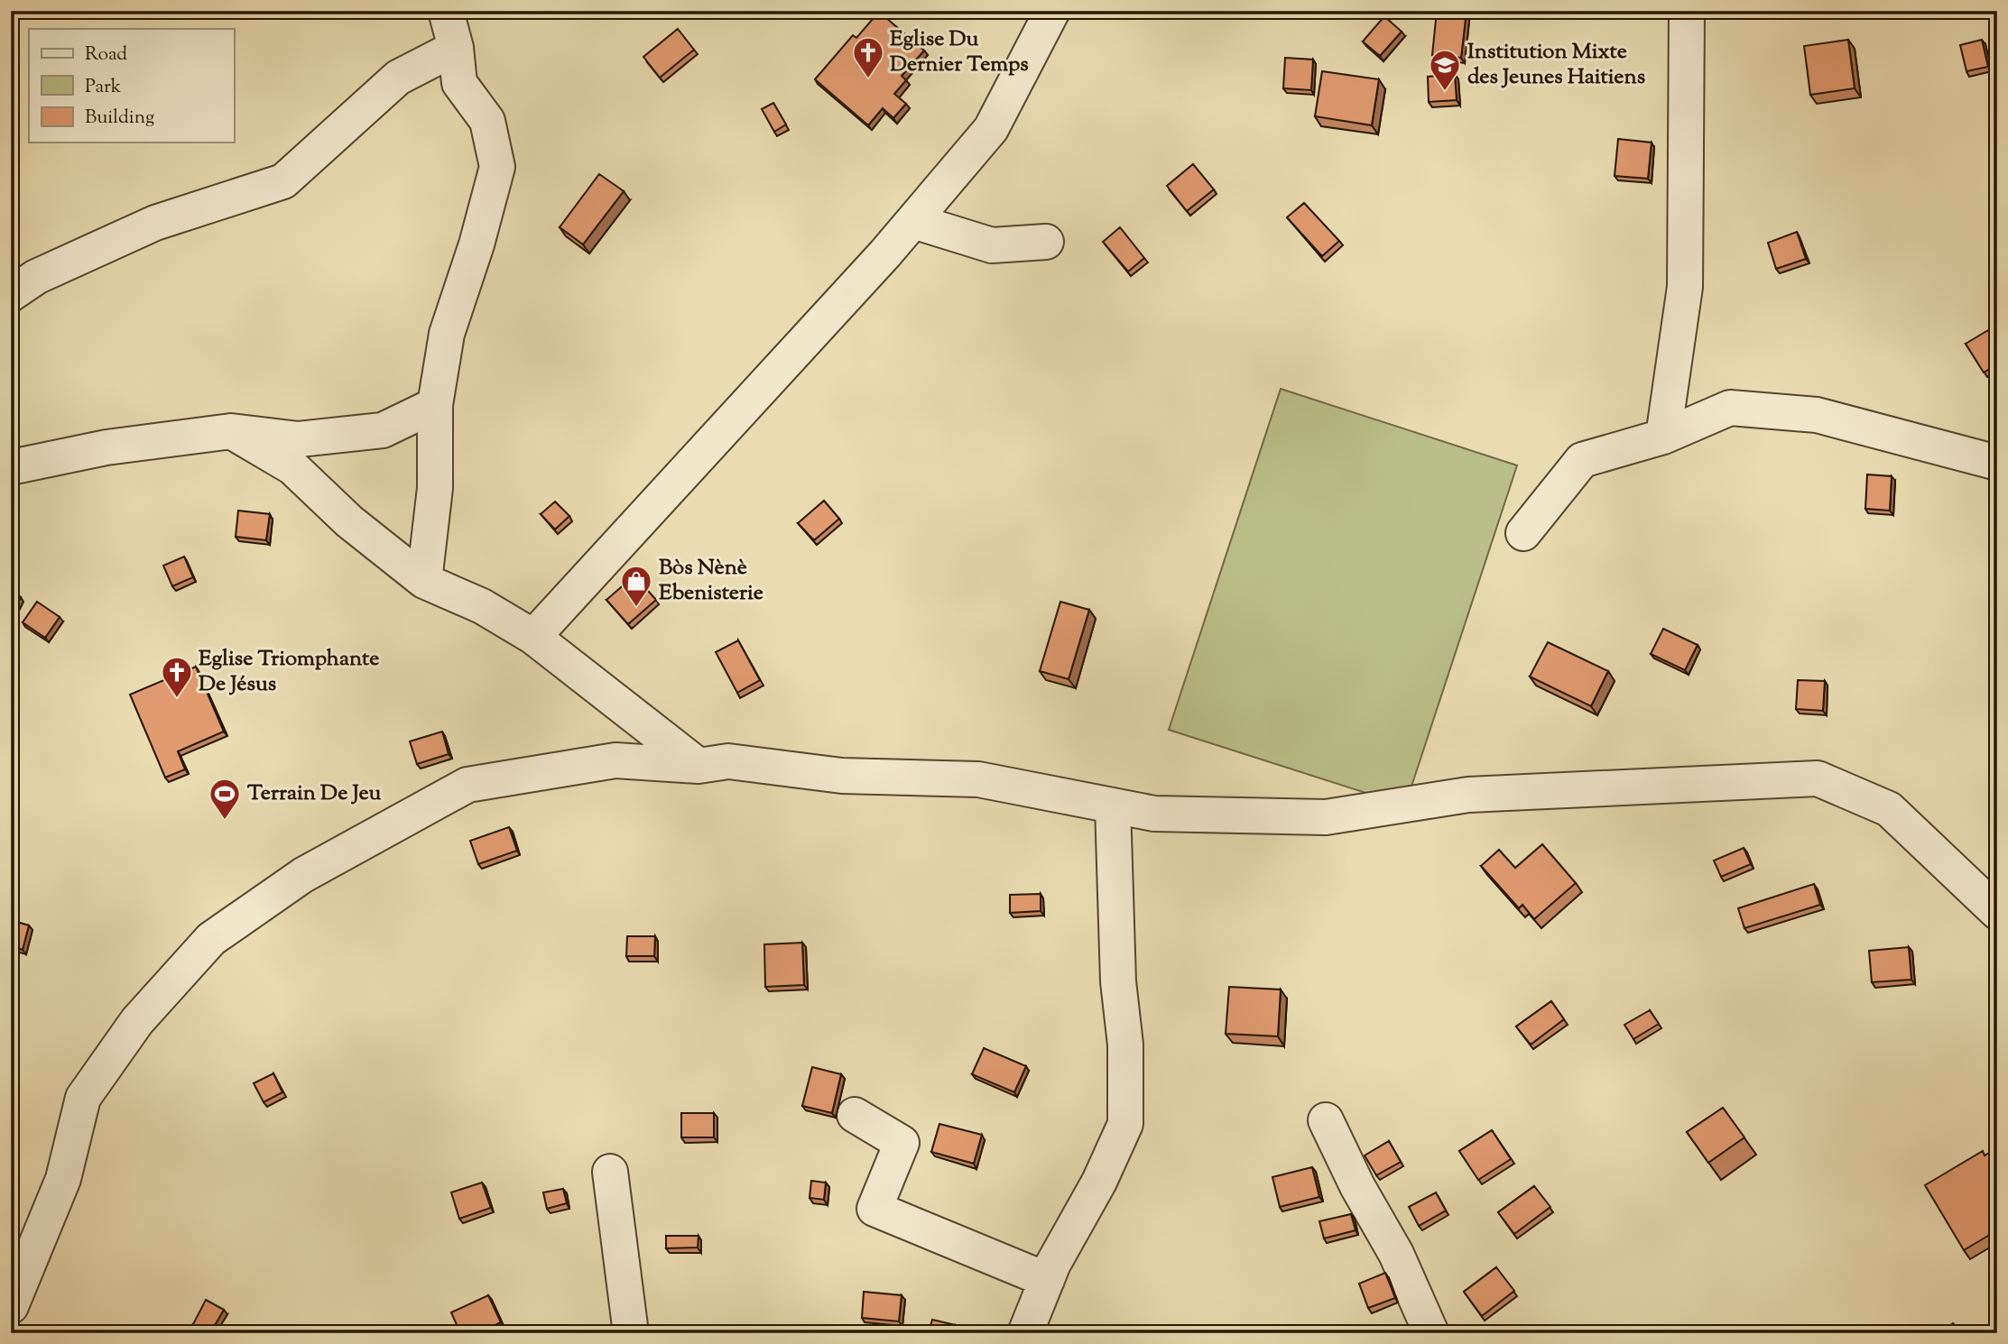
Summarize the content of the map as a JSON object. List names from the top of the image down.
{
  "places": {
    "church": ["Eglise Du Dernier Temps", "Eglise Triomphante De Jésus"],
    "school or university": ["Institution Mixte des Jeunes Haitiens"],
    "shop": ["Bòs Nènè Ebenisterie"],
    "sports": ["Terrain De Jeu"]
  },
  "legend": ["Road", "Park", "Building"]
}
